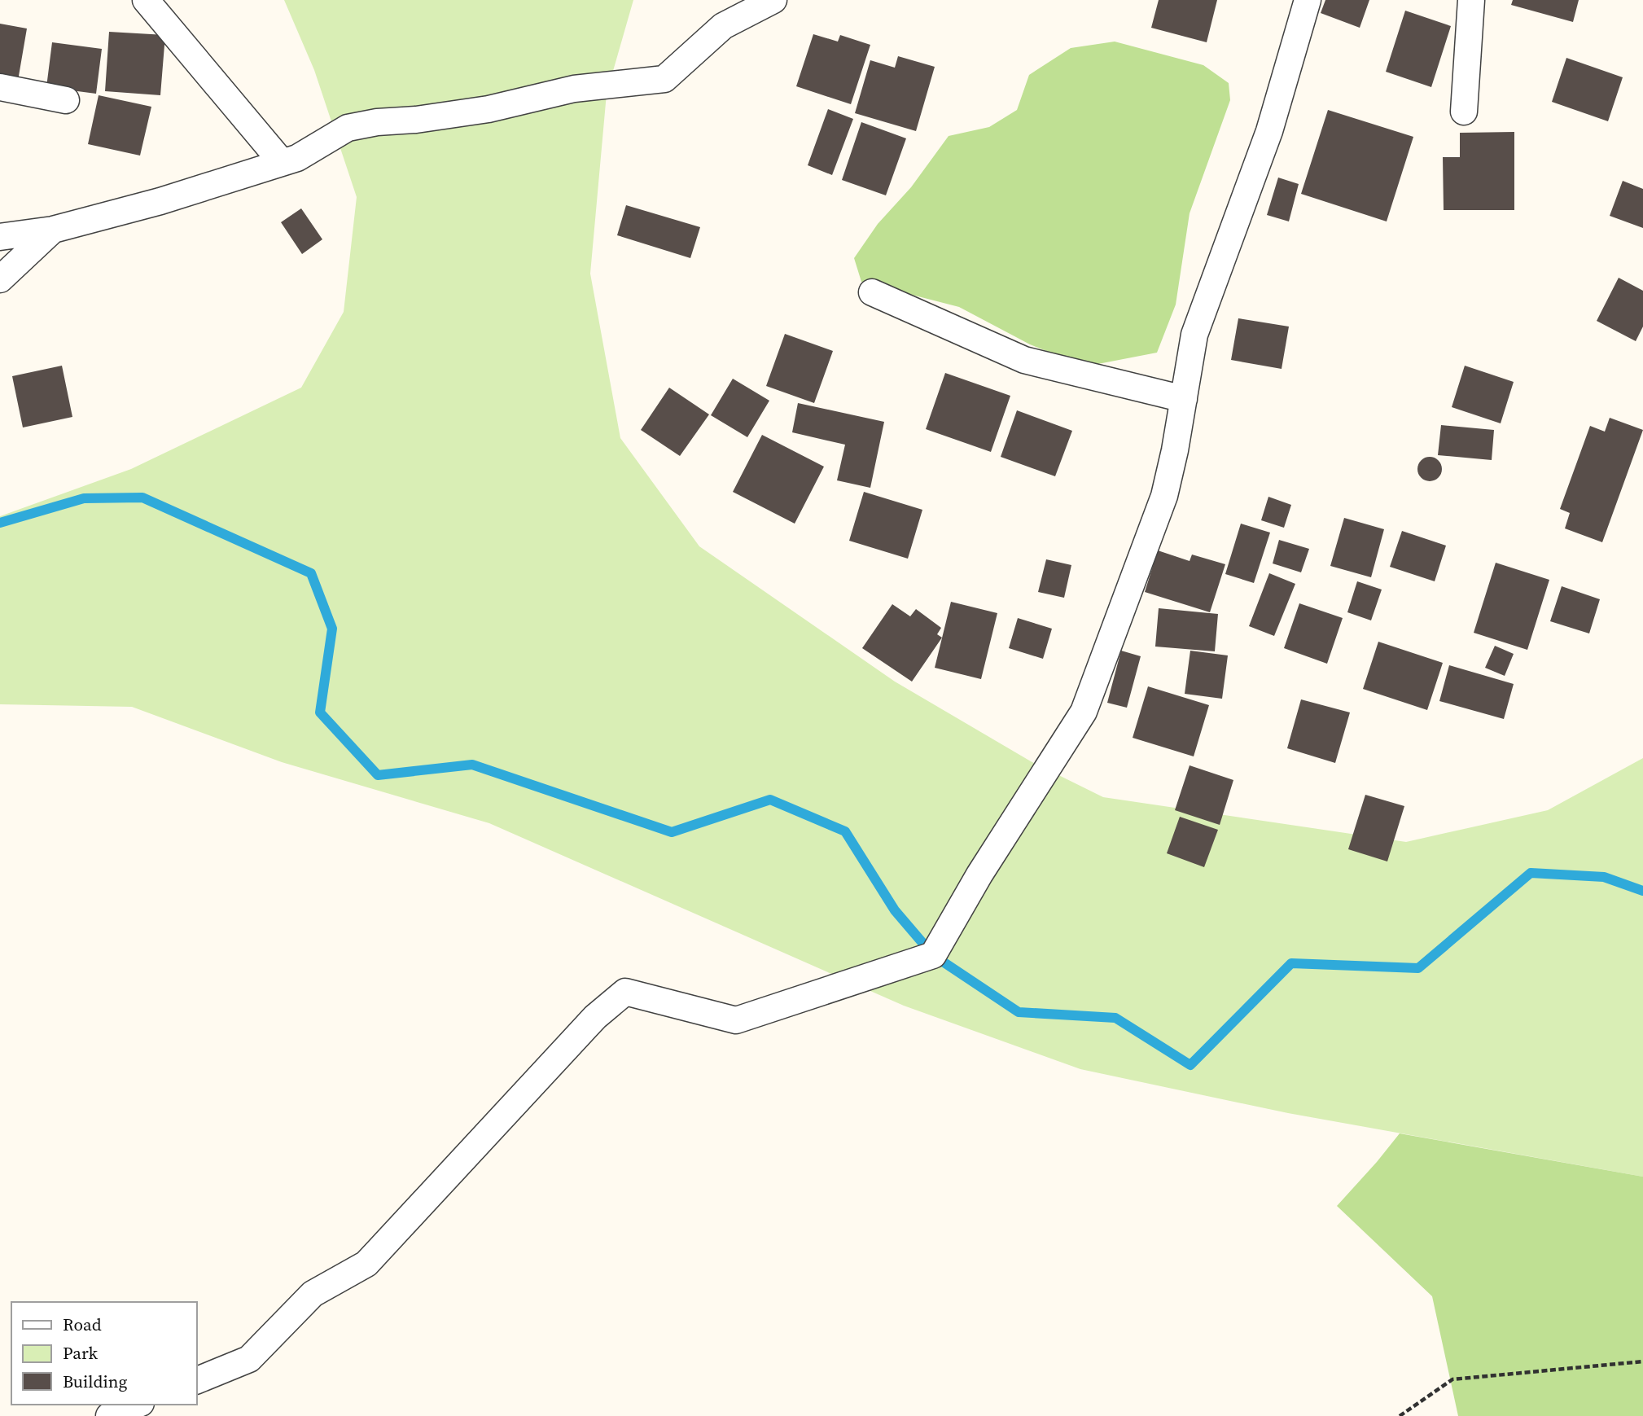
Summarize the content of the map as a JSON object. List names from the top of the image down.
{
  "legend": ["Road", "Park", "Building"]
}
